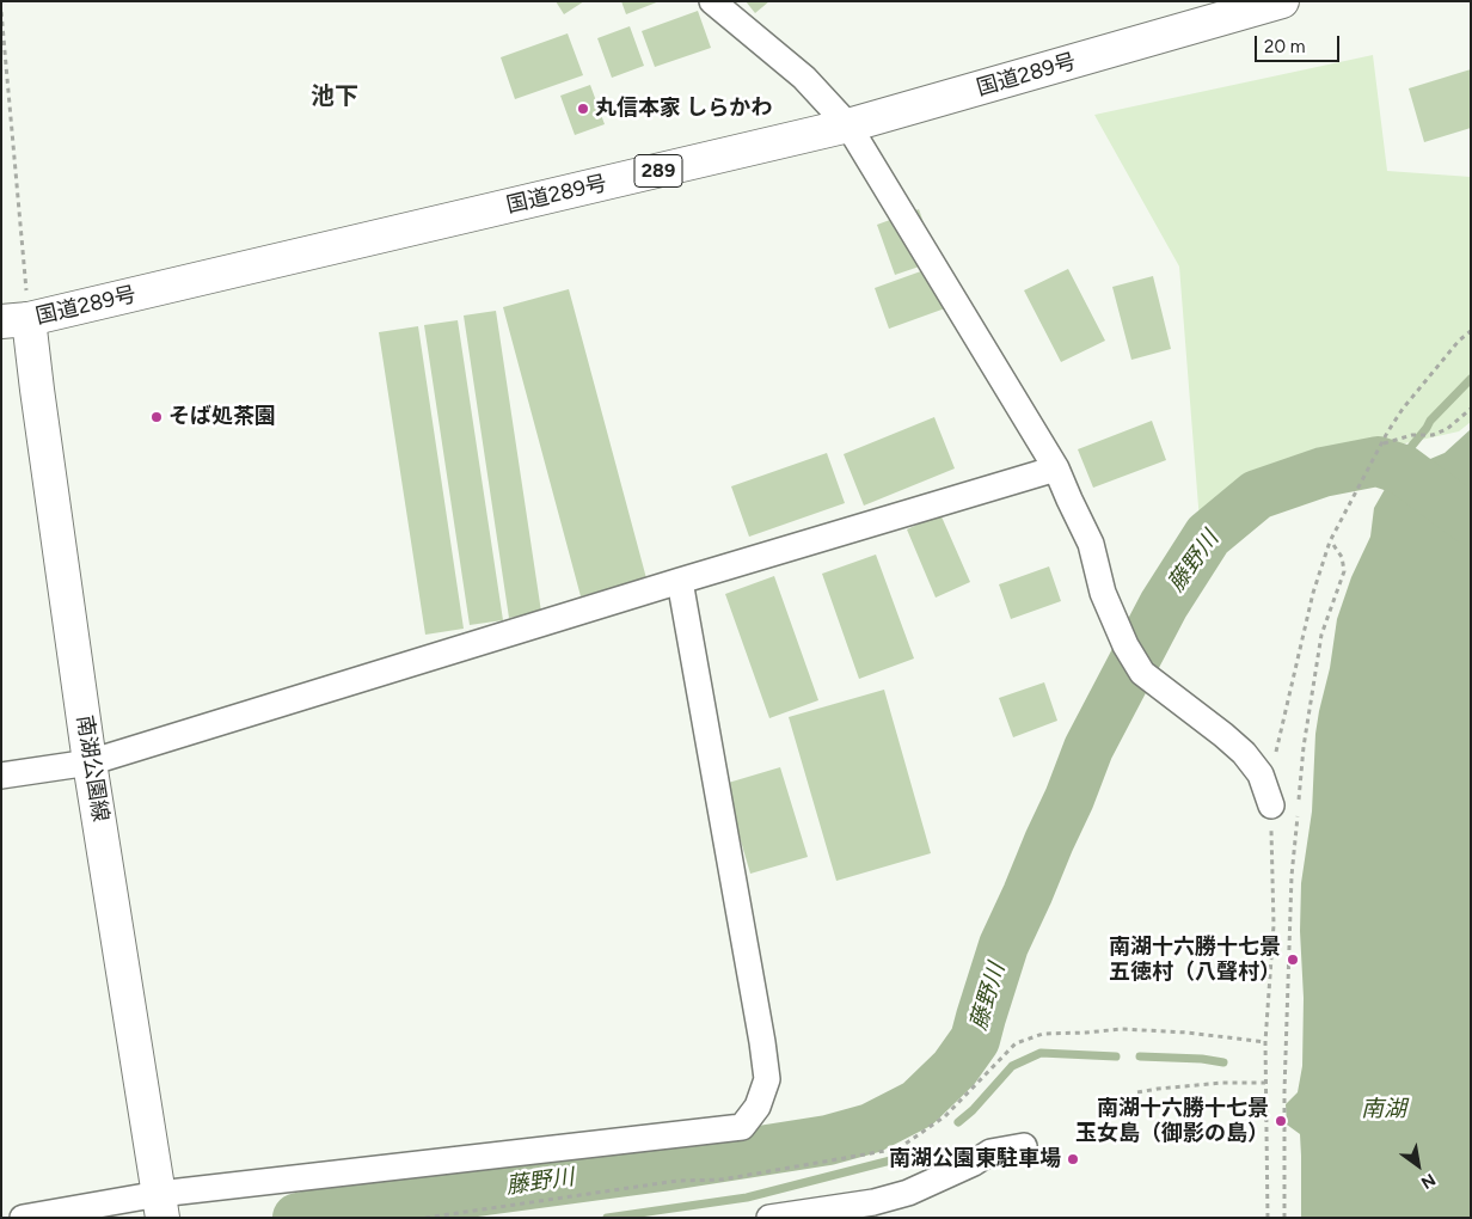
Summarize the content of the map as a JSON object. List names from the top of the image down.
{
  "streets": {
    "main road": ["国道289号", "289", "南湖公園線"]
  },
  "crossings": [
    ["国道289号", "南湖公園線"]
  ],
  "districts": ["池下"],
  "water": ["藤野川", "南湖"],
  "places": [
    "丸信本家 しらかわ",
    "そば処茶園",
    "南湖十六勝十七景 五徳村（八聲村）",
    "南湖十六勝十七景 玉女島（御影の島）",
    "南湖公園東駐車場"
  ],
  "scale_bar": "20 m",
  "north": "bottom right"
}
